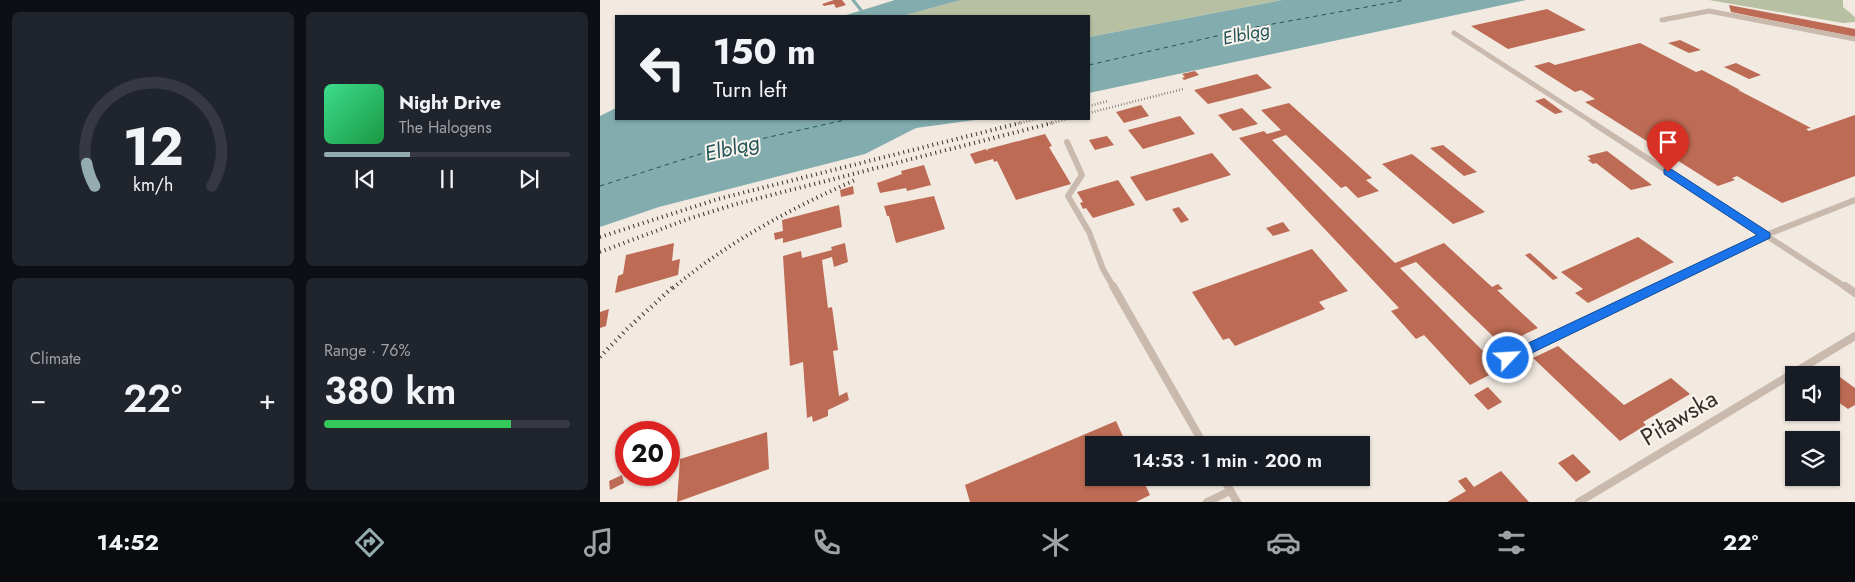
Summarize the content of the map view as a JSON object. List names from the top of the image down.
{
  "streets": {
    "lane": ["Piławska"]
  },
  "water": ["Elbląg"],
  "page": {
    "turn": ["150 m", "Turn left"],
    "song": ["Night Drive", "The Halogens"],
    "tile": [
      "Climate",
      ["Range · 76%", "380 km"]
    ],
    "heat": ["−", "22°", "+"],
    "limit": "20",
    "trip": "14:53 · 1 min · 200 m",
    "tabs": ["14:52", "22°"],
    "gauge": ["12", "km/h"]
  }
}
